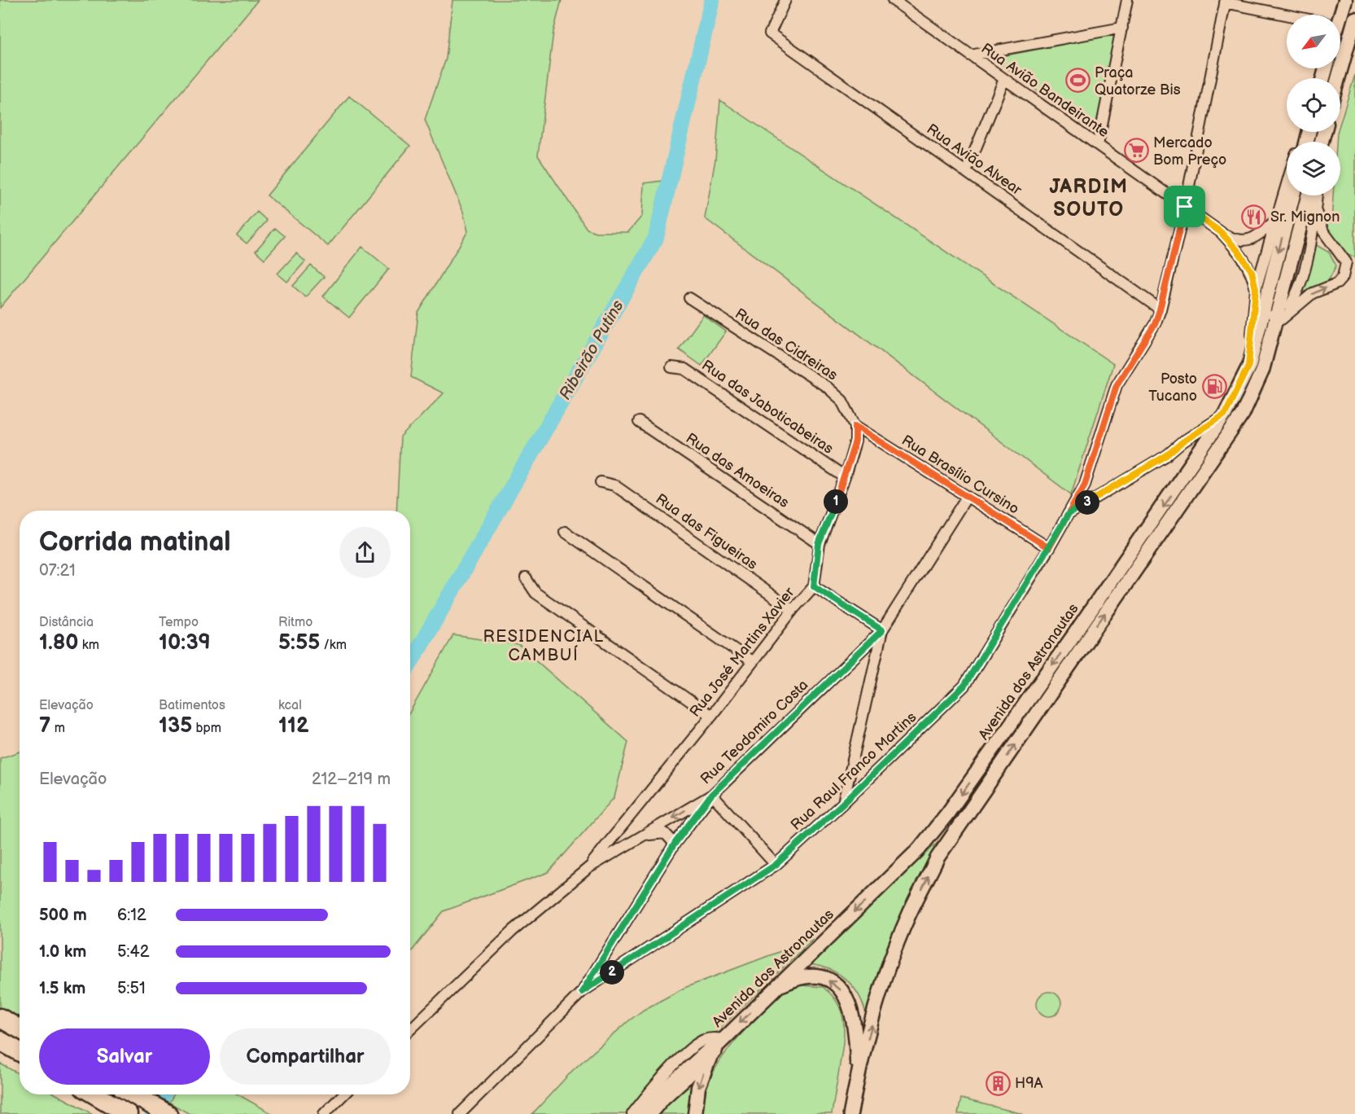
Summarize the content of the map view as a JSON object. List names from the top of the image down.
{
  "streets": {
    "main road": ["Avenida dos Astronautas"],
    "street": [
      "Rua Avião Bandeirante",
      "Rua Avião Alvear",
      "Rua das Cidreiras",
      "Rua das Jaboticabeiras",
      "Rua das Amoeiras",
      "Rua Brasílio Cursino",
      "Rua das Figueiras",
      "Rua José Martins Xavier",
      "Rua Teodomiro Costa",
      "Rua Raul Franco Martins"
    ]
  },
  "crossings": [
    ["Rua das Cidreiras", "Rua Brasílio Cursino"],
    ["Rua das Cidreiras", "Rua José Martins Xavier"],
    ["Rua das Jaboticabeiras", "Rua José Martins Xavier"],
    ["Rua das Amoeiras", "Rua José Martins Xavier"],
    ["Rua Brasílio Cursino", "Rua José Martins Xavier"],
    ["Rua Brasílio Cursino", "Rua Teodomiro Costa"],
    ["Rua Brasílio Cursino", "Rua Raul Franco Martins"],
    ["Rua das Figueiras", "Rua José Martins Xavier"],
    ["Rua José Martins Xavier", "Rua Teodomiro Costa"],
    ["Avenida dos Astronautas", "Rua Raul Franco Martins"]
  ],
  "districts": ["JARDIM SOUTO", "RESIDENCIAL CAMBUÍ"],
  "water": ["Ribeirão Putins"],
  "places": {
    "sports": ["Praça Quatorze Bis"],
    "supermarket": ["Mercado Bom Preço"],
    "restaurant": ["Sr. Mignon"],
    "fuel station": ["Posto Tucano"],
    "building": ["H9A"]
  },
  "north": "bottom left",
  "page": {
    "pins": ["1", "3", "2"],
    "heading": ["Corrida matinal", "07:21"],
    "stats": [
      ["Distância", "1.80 km"],
      ["Tempo", "10:39"],
      ["Ritmo", "5:55 /km"],
      ["Elevação", "7 m"],
      ["Batimentos", "135 bpm"],
      ["kcal", "112"]
    ],
    "chart": ["Elevação", "212–219 m"],
    "list": [
      {
        "name": "500 m",
        "note": "6:12"
      },
      {
        "name": "1.0 km",
        "note": "5:42"
      },
      {
        "name": "1.5 km",
        "note": "5:51"
      }
    ],
    "buttons": ["Salvar", "Compartilhar"]
  }
}
